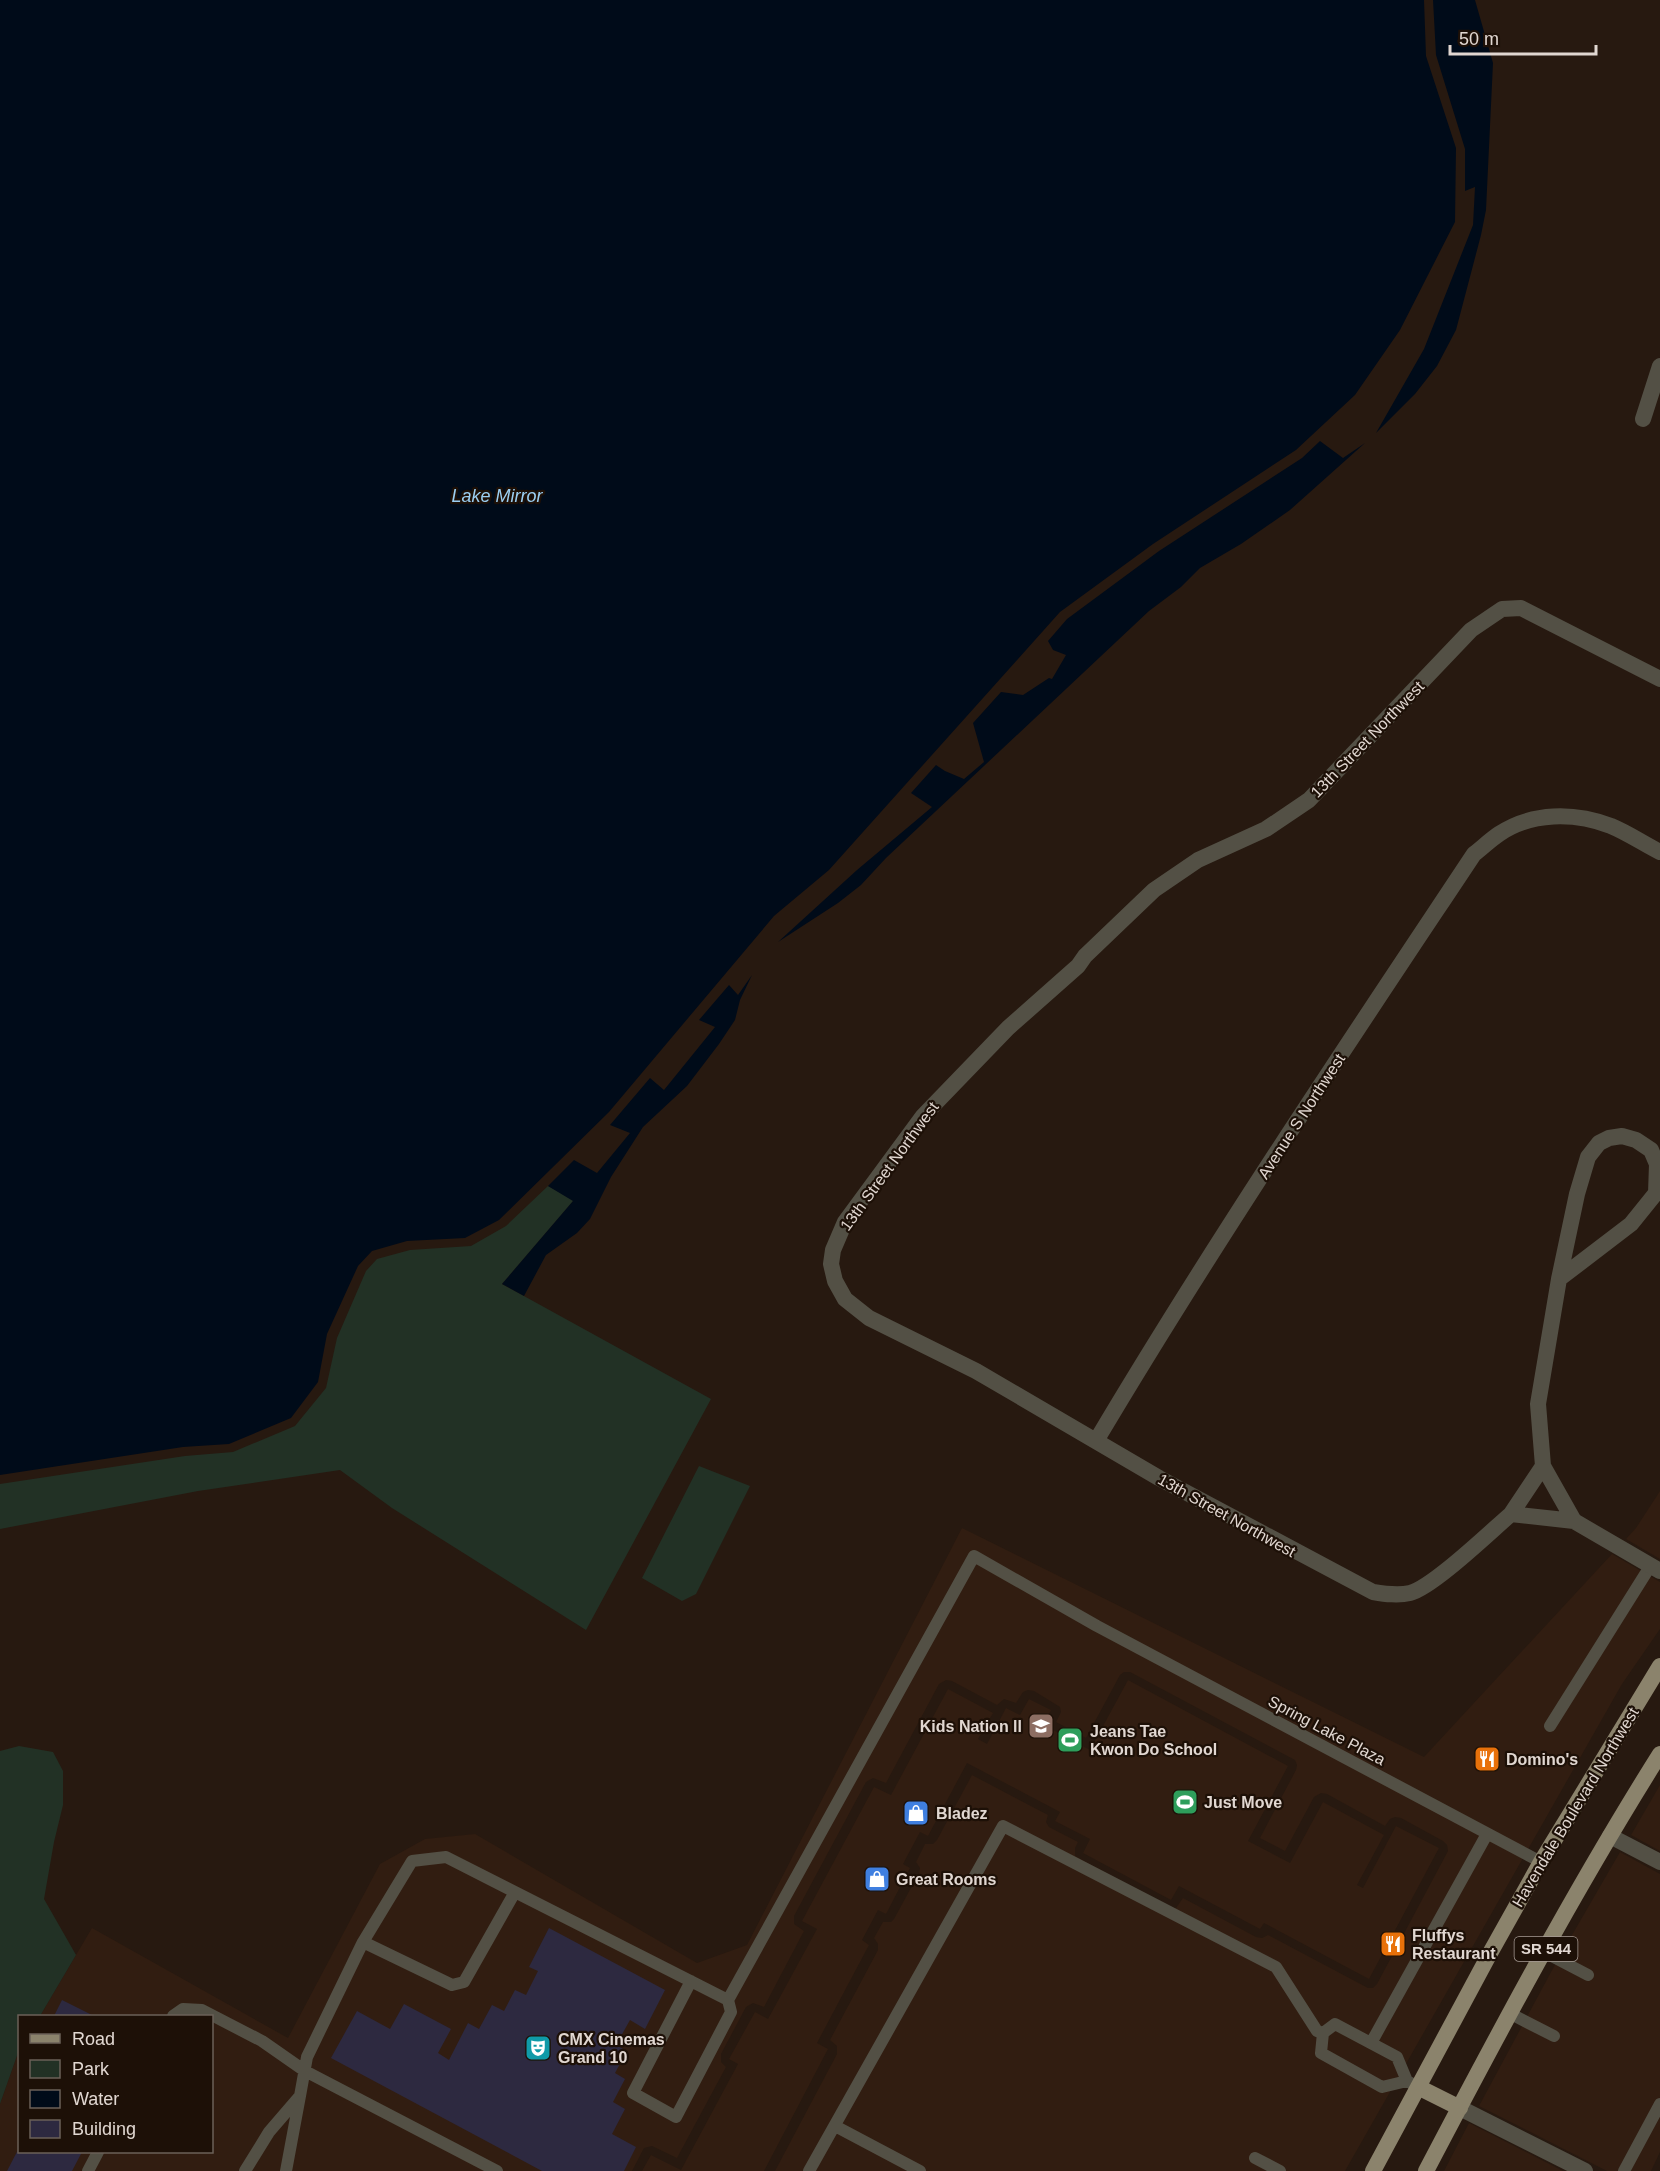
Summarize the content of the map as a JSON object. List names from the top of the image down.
{
  "streets": {
    "main road": ["Havendale Boulevard Northwest", "SR 544"],
    "street": ["13th Street Northwest", "Avenue S Northwest"],
    "lane": ["Spring Lake Plaza"]
  },
  "crossings": [
    ["13th Street Northwest", "Avenue S Northwest"],
    ["Spring Lake Plaza", "Havendale Boulevard Northwest"]
  ],
  "water": ["Lake Mirror"],
  "places": {
    "school or university": ["Kids Nation ll"],
    "sports": ["Jeans Tae Kwon Do School", "Just Move"],
    "restaurant": ["Domino's", "Fluffys Restaurant"],
    "shop": ["Bladez", "Great Rooms"],
    "theatre": ["CMX Cinemas Grand 10"]
  },
  "legend": [
    "Road",
    "Park",
    "Water",
    "Building"
  ],
  "scale_bar": "50 m"
}
